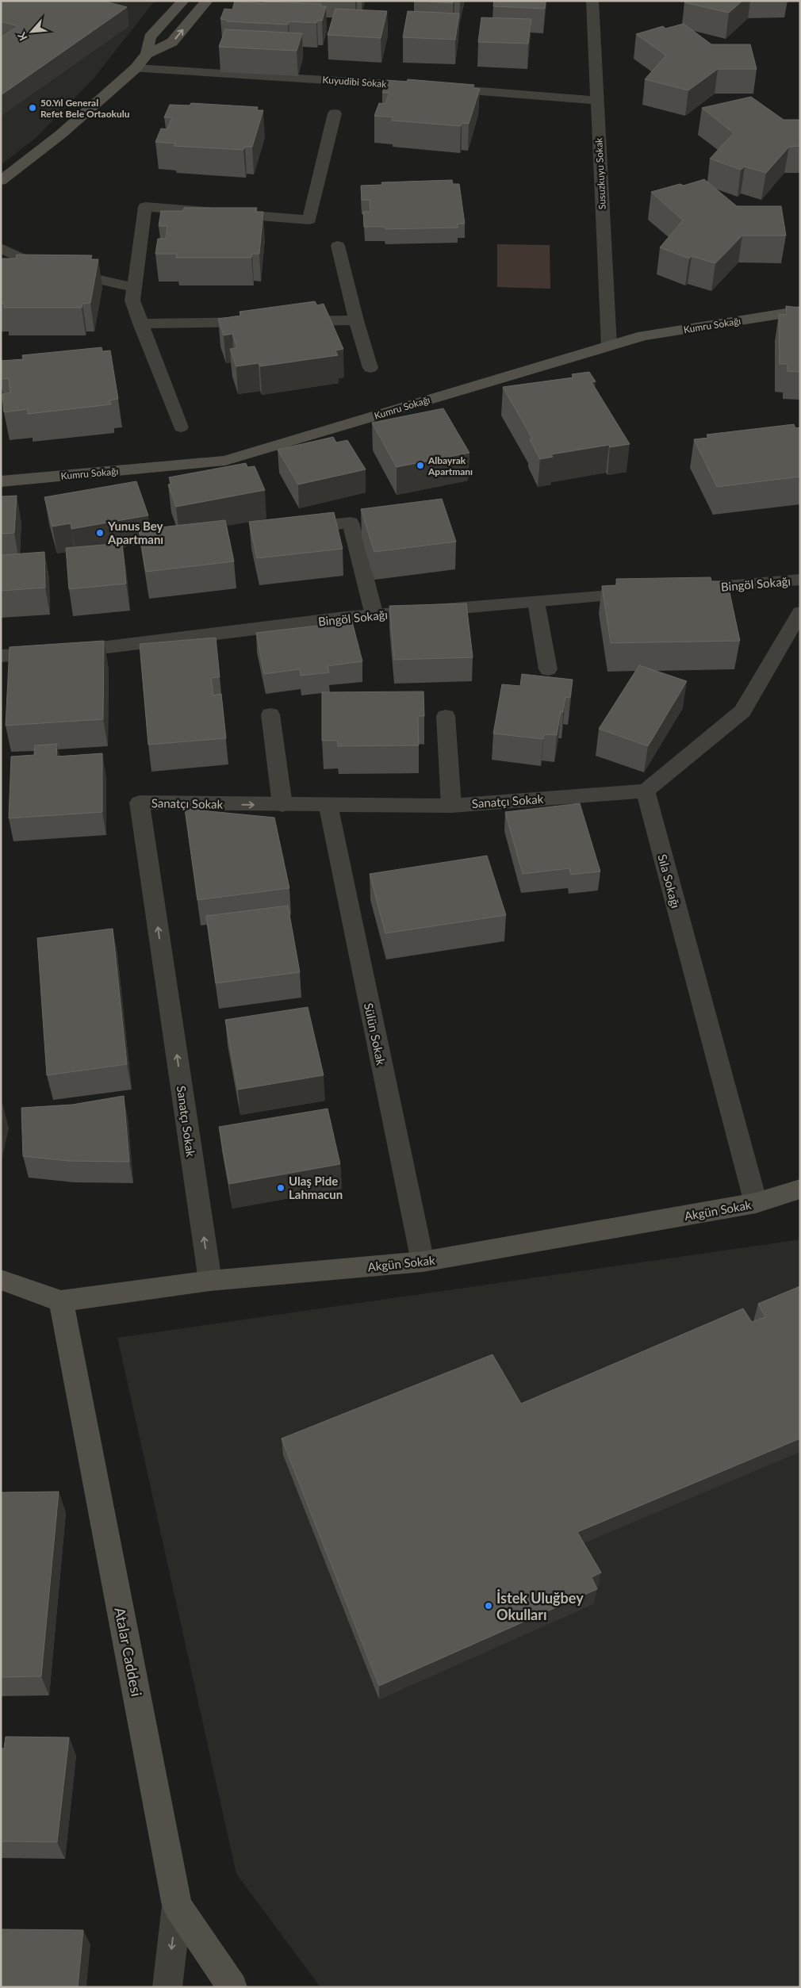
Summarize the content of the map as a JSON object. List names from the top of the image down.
{
  "streets": {
    "street": [
      "Kuyudibi Sokak",
      "Susuzkuyu Sokak",
      "Kumru Sokağı",
      "Bingöl Sokağı",
      "Sanatçı Sokak",
      "Sıla Sokağı",
      "Sülün Sokak",
      "Akgün Sokak",
      "Atalar Caddesi"
    ]
  },
  "crossings": [
    ["Kuyudibi Sokak", "Susuzkuyu Sokak"],
    ["Susuzkuyu Sokak", "Kumru Sokağı"],
    ["Sanatçı Sokak", "Sıla Sokağı"],
    ["Sanatçı Sokak", "Sülün Sokak"],
    ["Sanatçı Sokak", "Akgün Sokak"],
    ["Sıla Sokağı", "Akgün Sokak"],
    ["Sülün Sokak", "Akgün Sokak"],
    ["Akgün Sokak", "Atalar Caddesi"]
  ],
  "places": [
    "50.Yıl General Refet Bele Ortaokulu",
    "Albayrak Apartmanı",
    "Yunus Bey Apartmanı",
    "Ulaş Pide Lahmacun",
    "İstek Uluğbey Okulları"
  ],
  "north": "bottom left"
}
